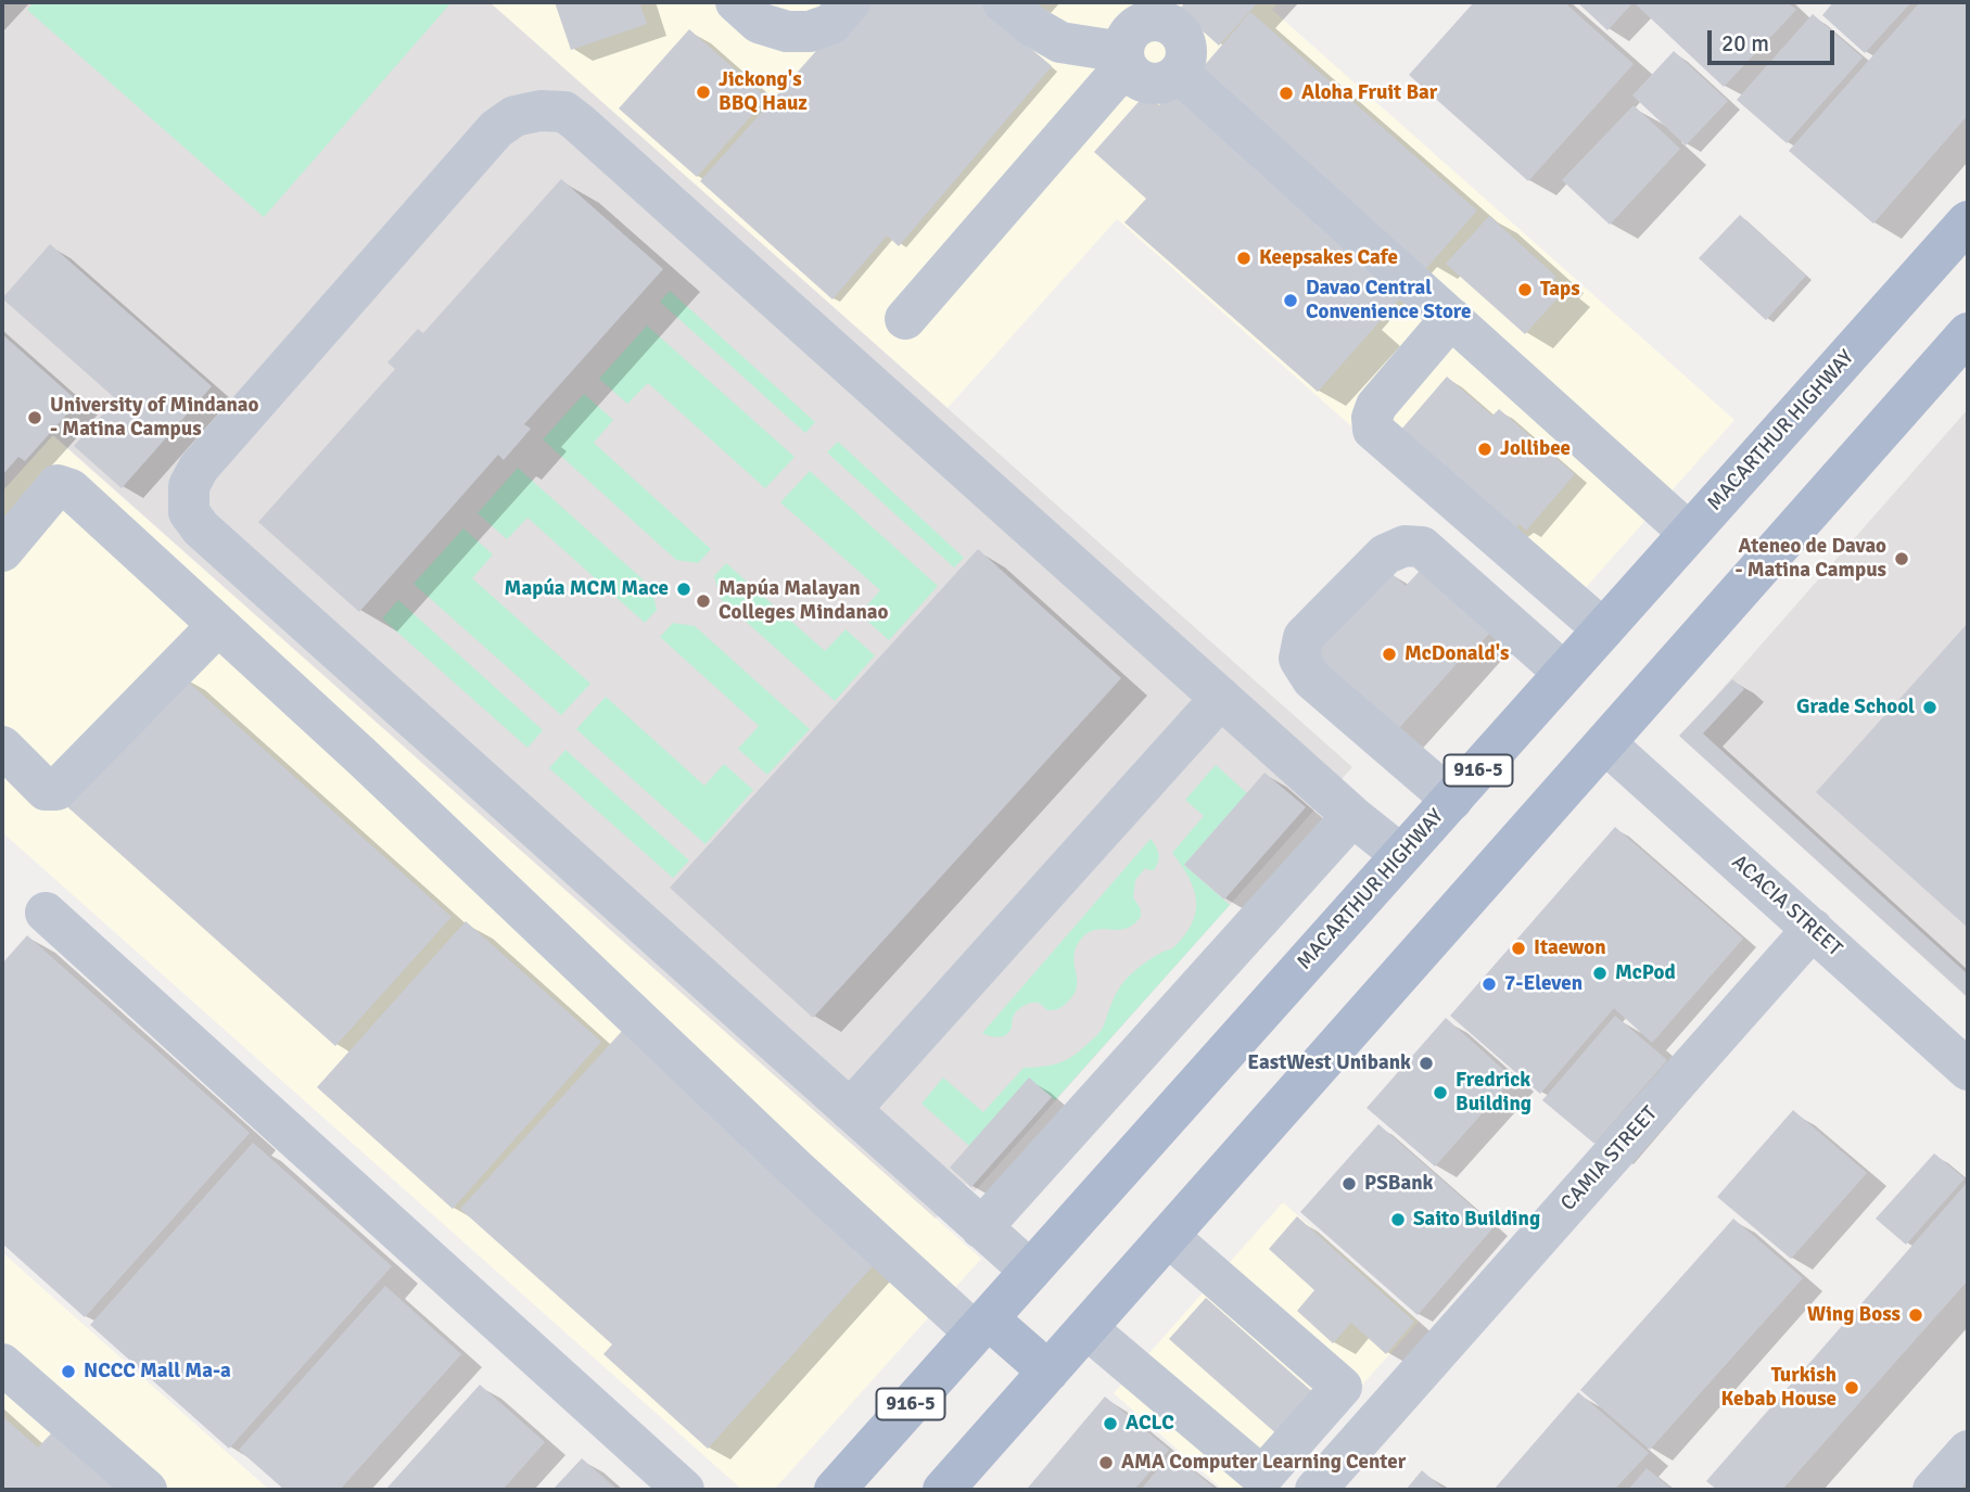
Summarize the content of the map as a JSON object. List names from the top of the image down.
{
  "streets": {
    "main road": ["MACARTHUR HIGHWAY", "916-5"],
    "street": ["ACACIA STREET", "CAMIA STREET"]
  },
  "crossings": [
    ["ACACIA STREET", "CAMIA STREET"]
  ],
  "places": [
    "Jickong's BBQ Hauz",
    "Aloha Fruit Bar",
    "Keepsakes Cafe",
    "Taps",
    "Davao Central Convenience Store",
    "University of Mindanao - Matina Campus",
    "Jollibee",
    "Ateneo de Davao - Matina Campus",
    "Mapúa MCM Mace",
    "Mapúa Malayan Colleges Mindanao",
    "McDonald's",
    "Grade School",
    "Itaewon",
    "McPod",
    "7-Eleven",
    "EastWest Unibank",
    "Fredrick Building",
    "PSBank",
    "Saito Building",
    "Wing Boss",
    "NCCC Mall Ma-a",
    "Turkish Kebab House",
    "ACLC",
    "AMA Computer Learning Center"
  ],
  "scale_bar": "20 m"
}
